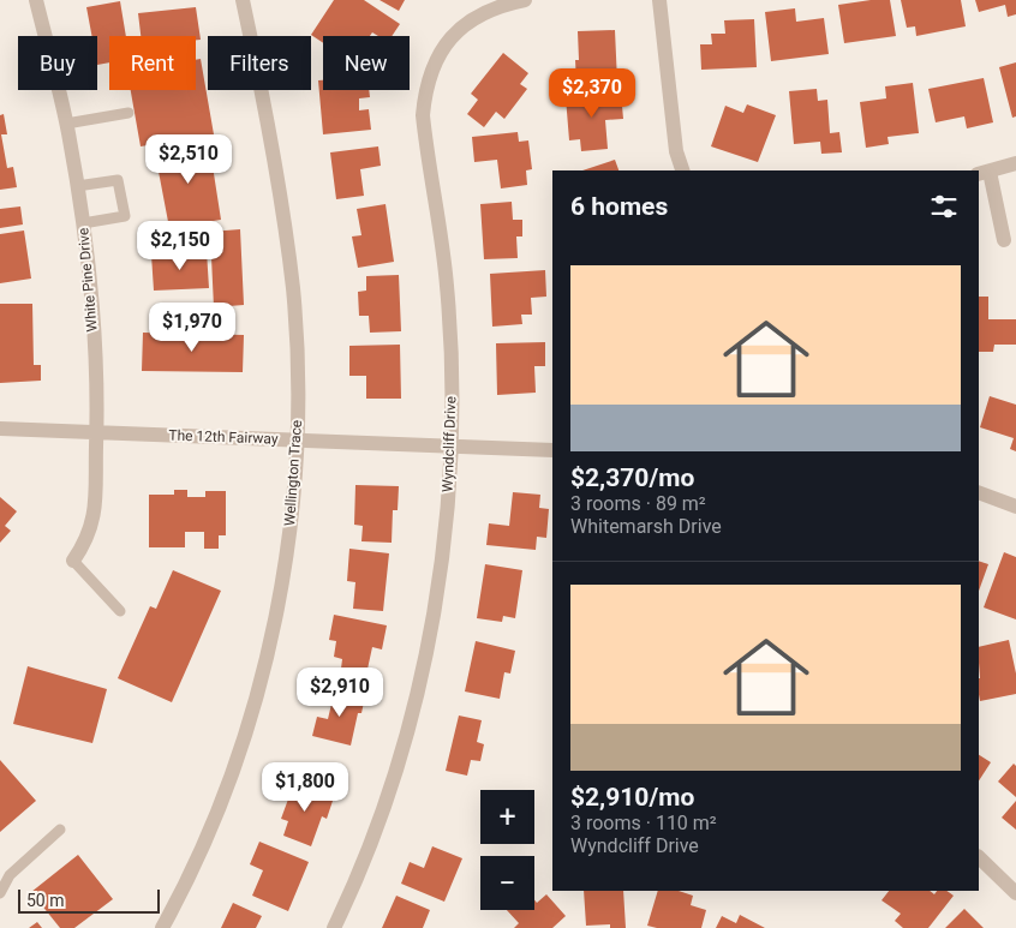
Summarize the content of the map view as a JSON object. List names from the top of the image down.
{
  "streets": {
    "street": [
      "White Pine Drive",
      "The 12th Fairway",
      "Wyndcliff Drive",
      "Wellington Trace"
    ]
  },
  "crossings": [
    ["White Pine Drive", "The 12th Fairway"],
    ["The 12th Fairway", "Wyndcliff Drive"],
    ["The 12th Fairway", "Wellington Trace"]
  ],
  "scale_bar": "50 m",
  "page": {
    "chip": [
      "Buy",
      "Rent",
      "Filters",
      "New"
    ],
    "price": [
      "$2,370",
      "$2,510",
      "$2,150",
      "$1,970",
      "$2,910",
      "$1,800"
    ],
    "heading": "6 homes",
    "list": [
      {
        "name": "$2,370/mo",
        "note": "3 rooms · 89 m² · Whitemarsh Drive"
      },
      {
        "name": "$2,910/mo",
        "note": "3 rooms · 110 m² · Wyndcliff Drive"
      }
    ],
    "map_buttons": ["+", "−"],
    "scale": "50 m"
  }
}
